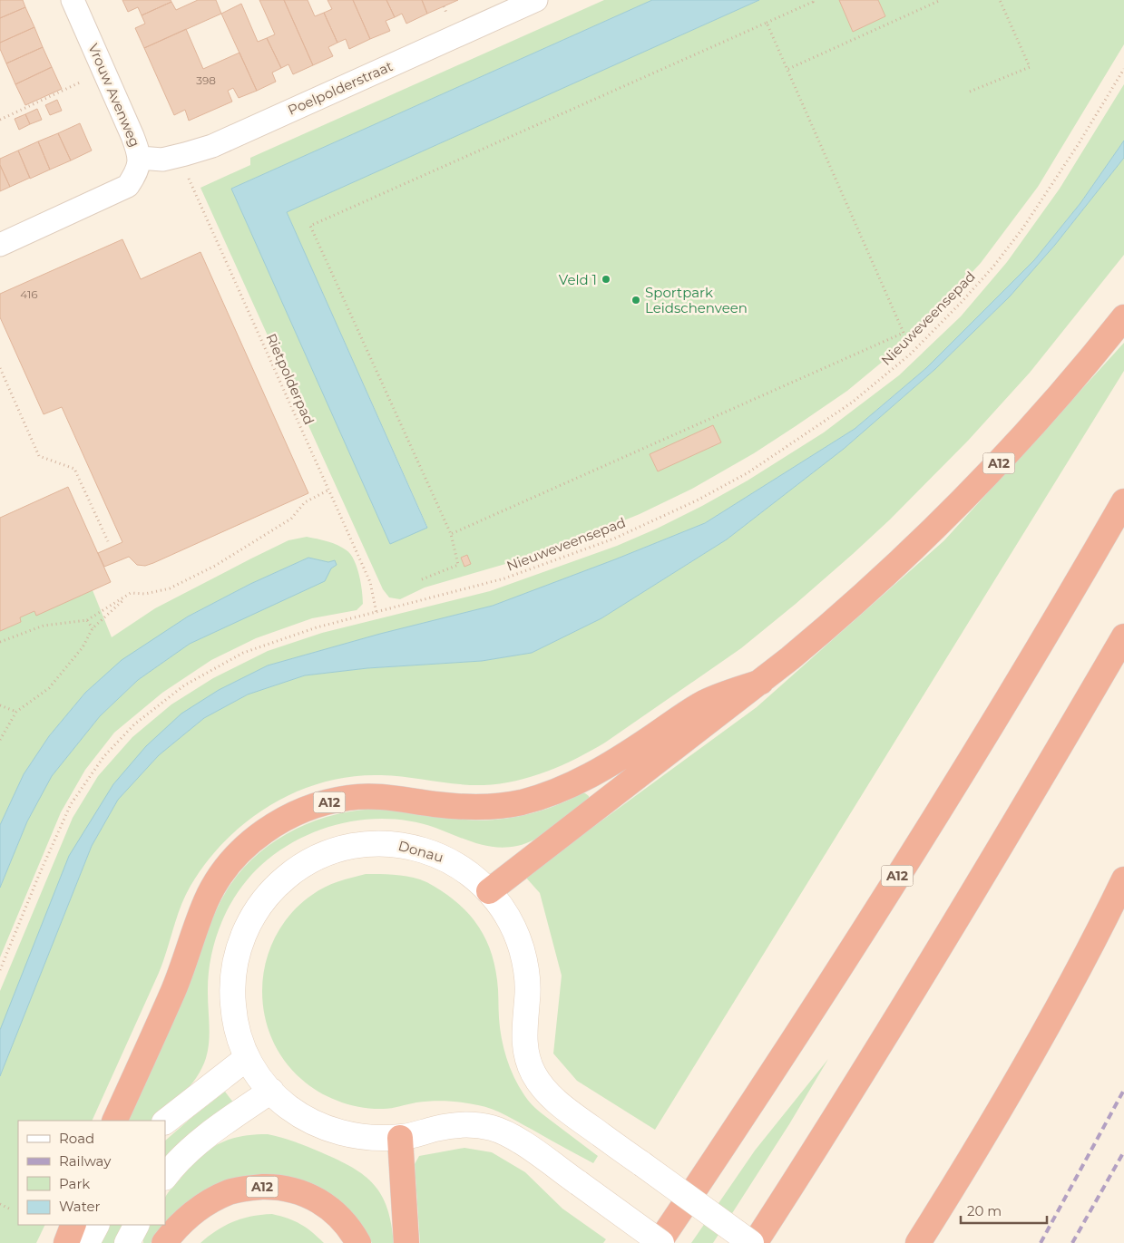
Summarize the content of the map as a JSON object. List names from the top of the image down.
{
  "streets": {
    "highway": ["A12"],
    "main road": ["Donau"],
    "street": ["Poelpolderstraat", "Vrouw Avenweg"],
    "path": ["Nieuweveensepad", "Rietpolderpad"]
  },
  "crossings": [
    ["Poelpolderstraat", "Vrouw Avenweg"],
    ["Poelpolderstraat", "Rietpolderpad"],
    ["Nieuweveensepad", "Rietpolderpad"],
    ["A12", "Donau"]
  ],
  "places": ["Veld 1", "Sportpark Leidschenveen"],
  "house_numbers": ["398", "416"],
  "legend": [
    "Road",
    "Railway",
    "Park",
    "Water"
  ],
  "scale_bar": "20 m"
}
